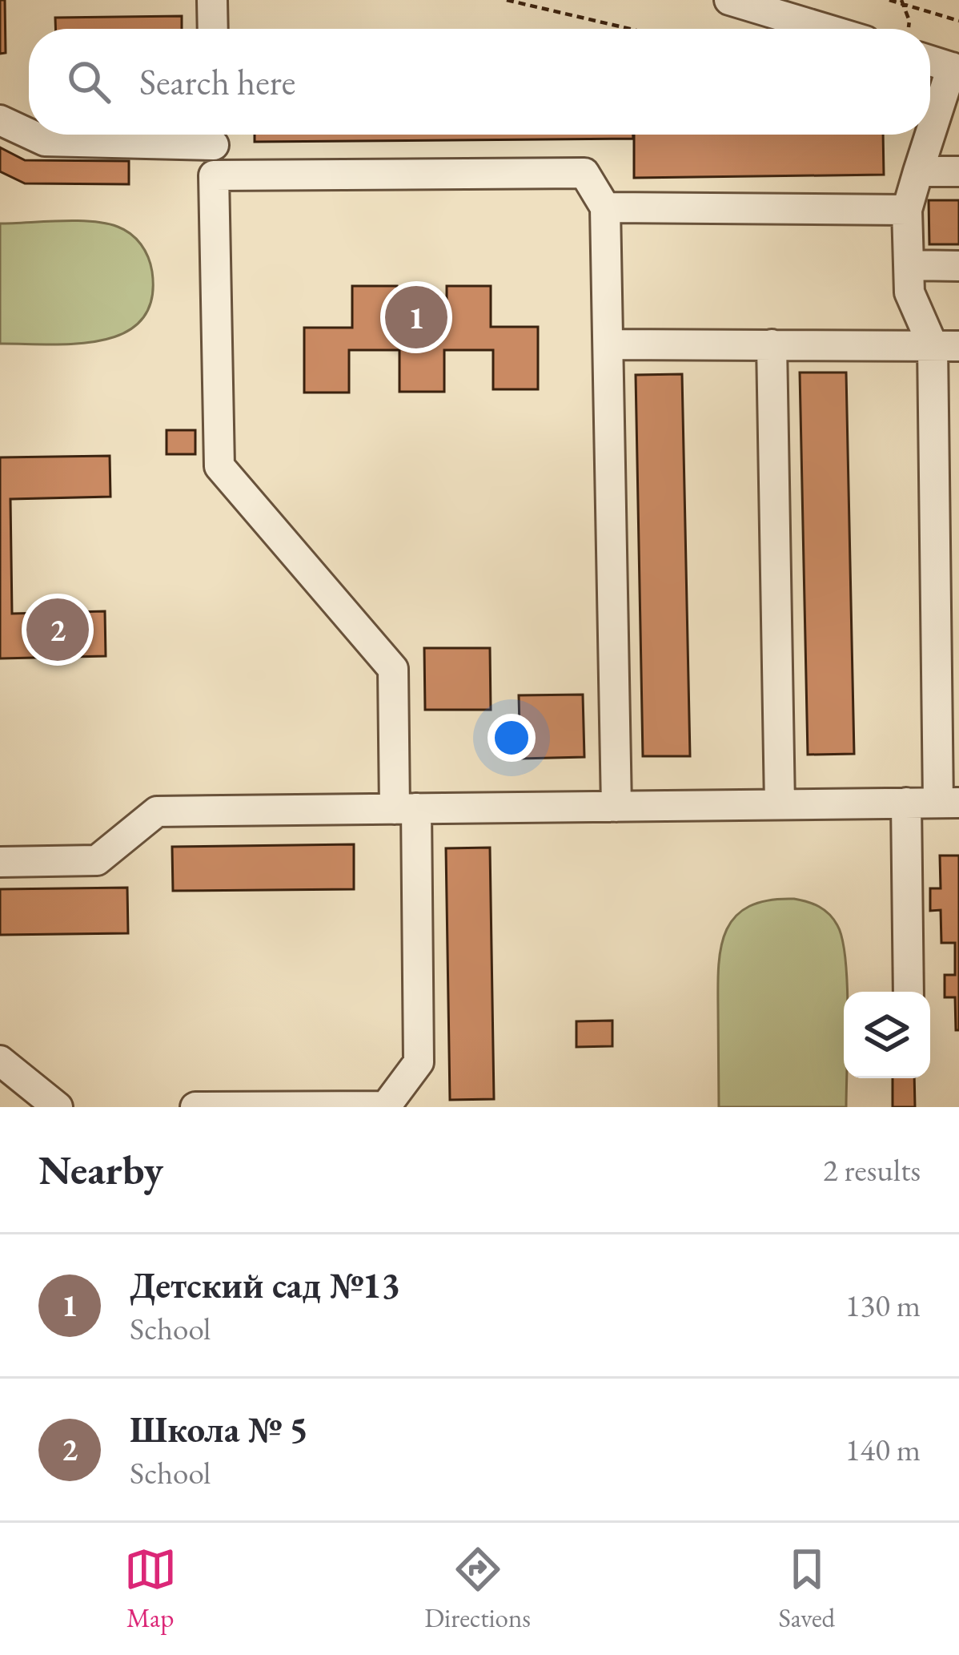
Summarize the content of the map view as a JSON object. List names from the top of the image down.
{
  "page": {
    "search": "Search here",
    "pins": ["1", "2"],
    "heading": ["Nearby", "2 results"],
    "list": [
      {
        "mark": "1",
        "name": "Детский сад №13",
        "note": "School",
        "value": "130 m"
      },
      {
        "mark": "2",
        "name": "Школа № 5",
        "note": "School",
        "value": "140 m"
      }
    ],
    "nav": ["Map", "Directions", "Saved"]
  }
}
